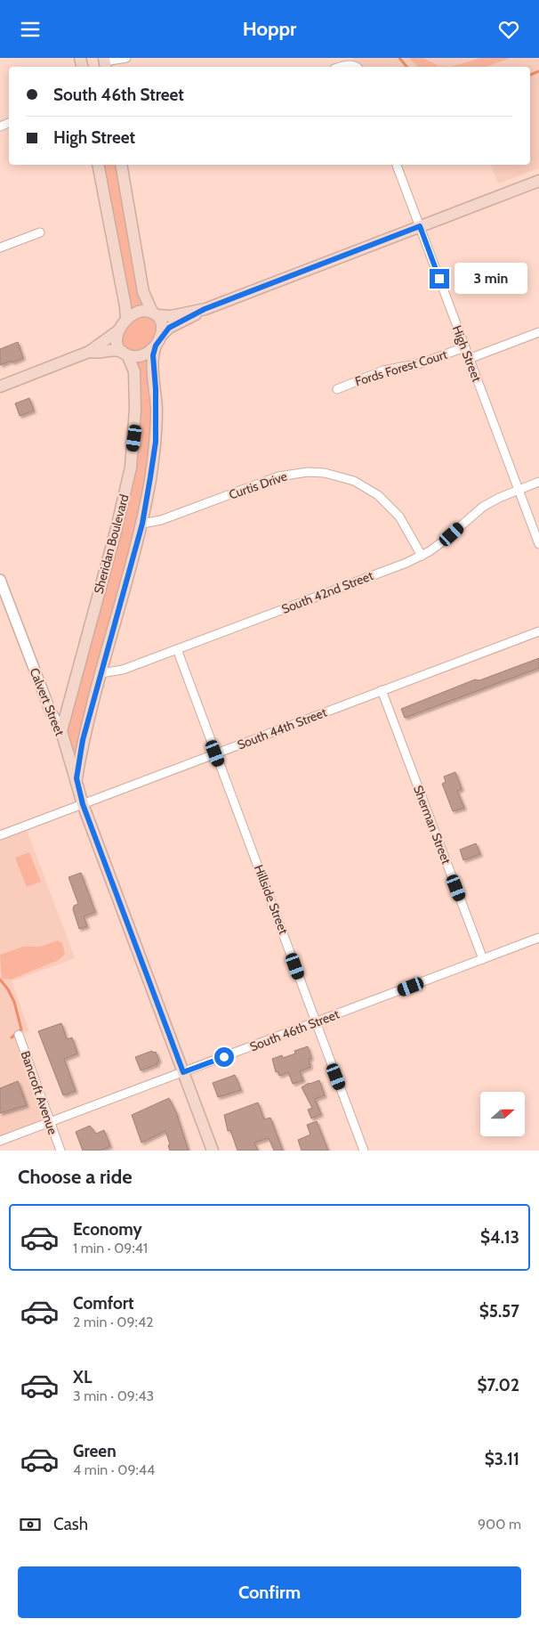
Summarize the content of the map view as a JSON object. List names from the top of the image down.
{
  "streets": {
    "main road": ["Sheridan Boulevard", "Calvert Street"],
    "street": [
      "High Street",
      "Fords Forest Court",
      "Curtis Drive",
      "South 42nd Street",
      "South 44th Street",
      "Sherman Street",
      "Hillside Street",
      "South 46th Street",
      "Bancroft Avenue"
    ]
  },
  "crossings": [
    ["High Street", "Fords Forest Court"],
    ["High Street", "South 42nd Street"],
    ["Curtis Drive", "Sheridan Boulevard"],
    ["Curtis Drive", "South 42nd Street"],
    ["Sheridan Boulevard", "South 42nd Street"],
    ["Sheridan Boulevard", "Calvert Street"],
    ["South 42nd Street", "Hillside Street"],
    ["Calvert Street", "South 44th Street"],
    ["Calvert Street", "South 46th Street"],
    ["South 44th Street", "Sherman Street"],
    ["South 44th Street", "Hillside Street"],
    ["Sherman Street", "South 46th Street"],
    ["Hillside Street", "South 46th Street"],
    ["South 46th Street", "Bancroft Avenue"]
  ],
  "north": "right",
  "page": {
    "header": "Hoppr",
    "banner": ["South 46th Street", "High Street"],
    "bubble": "3 min",
    "heading": "Choose a ride",
    "list": [
      {
        "name": "Economy",
        "note": "1 min · 09:41",
        "value": "$4.13"
      },
      {
        "name": "Comfort",
        "note": "2 min · 09:42",
        "value": "$5.57"
      },
      {
        "name": "XL",
        "note": "3 min · 09:43",
        "value": "$7.02"
      },
      {
        "name": "Green",
        "note": "4 min · 09:44",
        "value": "$3.11"
      }
    ],
    "pay": ["Cash", "900 m"],
    "buttons": "Confirm"
  }
}
